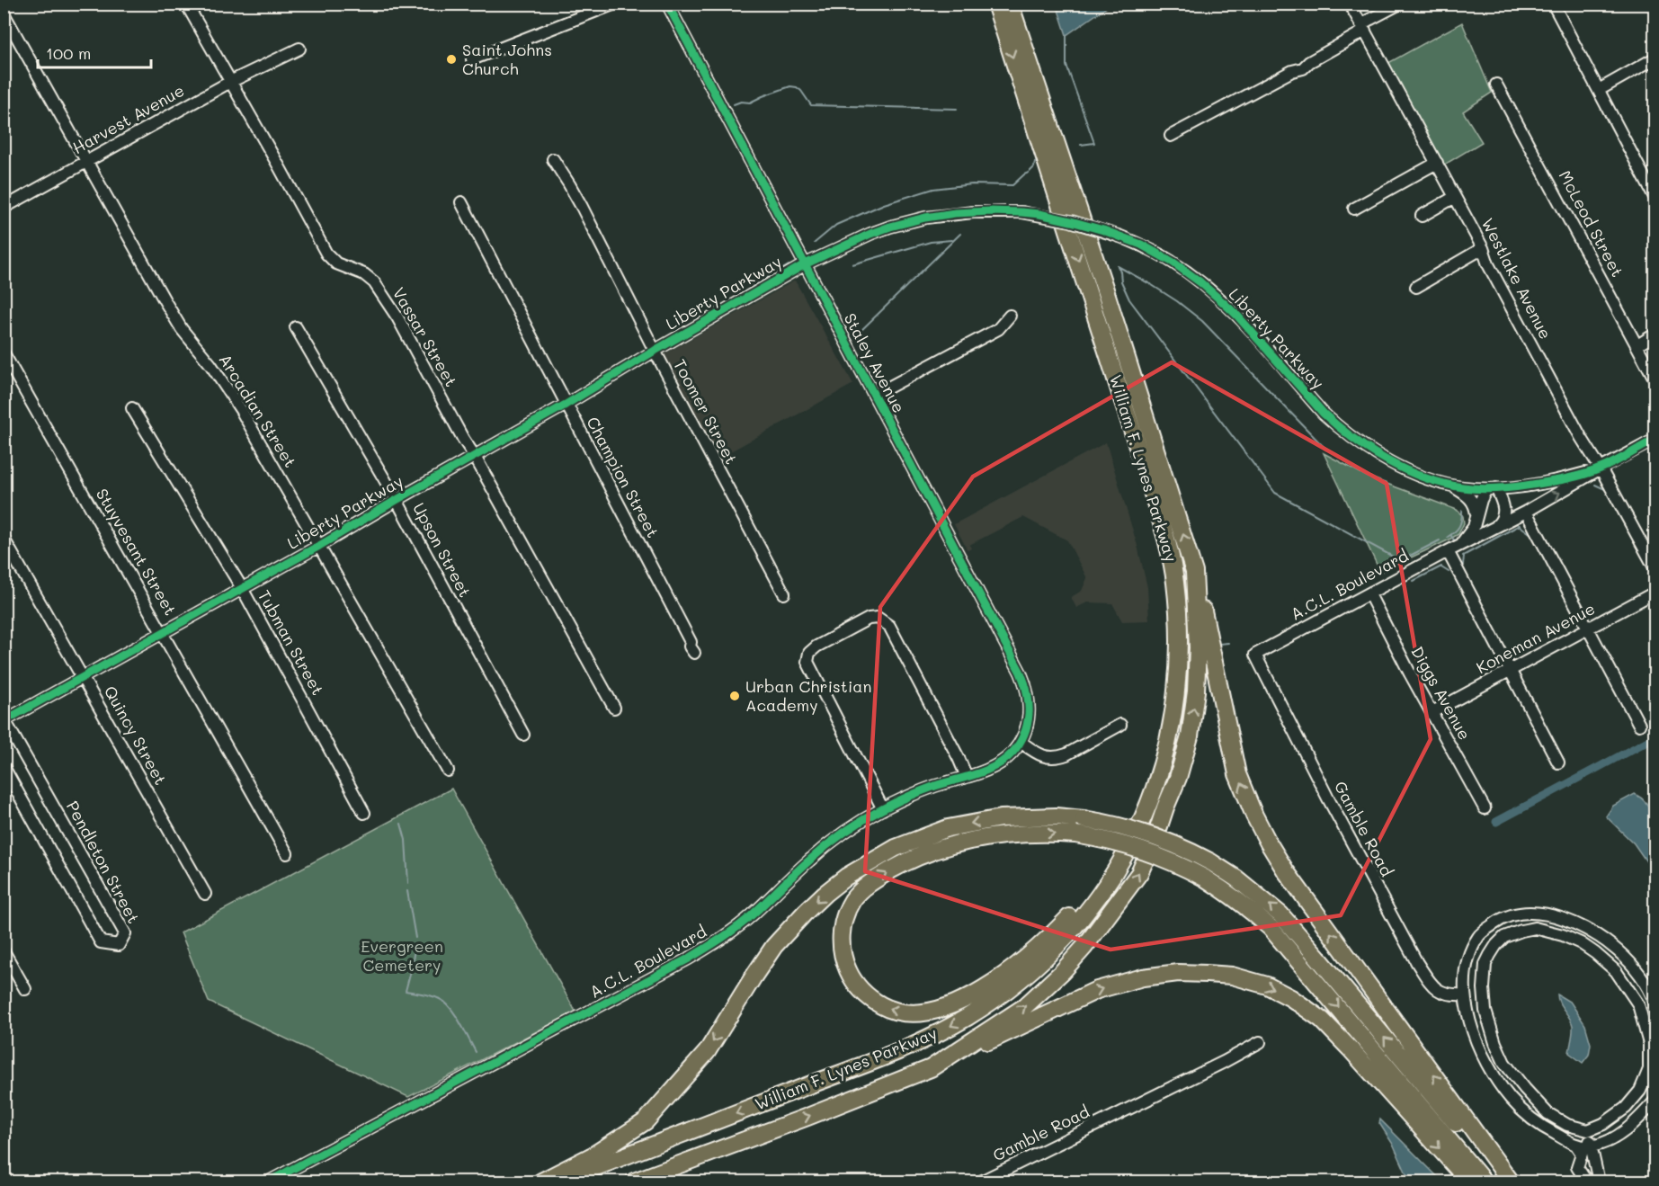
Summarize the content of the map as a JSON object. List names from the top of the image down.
{
  "streets": {
    "highway": ["William F. Lynes Parkway"],
    "street": [
      "Harvest Avenue",
      "McLeod Street",
      "Westlake Avenue",
      "Liberty Parkway",
      "Vassar Street",
      "Staley Avenue",
      "Arcadian Street",
      "Toomer Street",
      "Champion Street",
      "Upson Street",
      "Stuyvesant Street",
      "A.C.L. Boulevard",
      "Koneman Avenue",
      "Tubman Street",
      "Diggs Avenue",
      "Quincy Street",
      "Gamble Road",
      "Pendleton Street"
    ]
  },
  "crossings": [
    ["Harvest Avenue", "Vassar Street"],
    ["Harvest Avenue", "Arcadian Street"],
    ["Westlake Avenue", "A.C.L. Boulevard"],
    ["Liberty Parkway", "Vassar Street"],
    ["Liberty Parkway", "Staley Avenue"],
    ["Liberty Parkway", "Arcadian Street"],
    ["Liberty Parkway", "Toomer Street"],
    ["Liberty Parkway", "Champion Street"],
    ["Liberty Parkway", "Upson Street"],
    ["Liberty Parkway", "Stuyvesant Street"],
    ["Liberty Parkway", "A.C.L. Boulevard"],
    ["Liberty Parkway", "Tubman Street"],
    ["Liberty Parkway", "Quincy Street"],
    ["Liberty Parkway", "Pendleton Street"],
    ["Staley Avenue", "A.C.L. Boulevard"],
    ["A.C.L. Boulevard", "Diggs Avenue"],
    ["A.C.L. Boulevard", "Gamble Road"],
    ["Koneman Avenue", "Diggs Avenue"]
  ],
  "parks": ["Evergreen Cemetery"],
  "places": ["Saint Johns Church", "Urban Christian Academy"],
  "scale_bar": "100 m"
}
